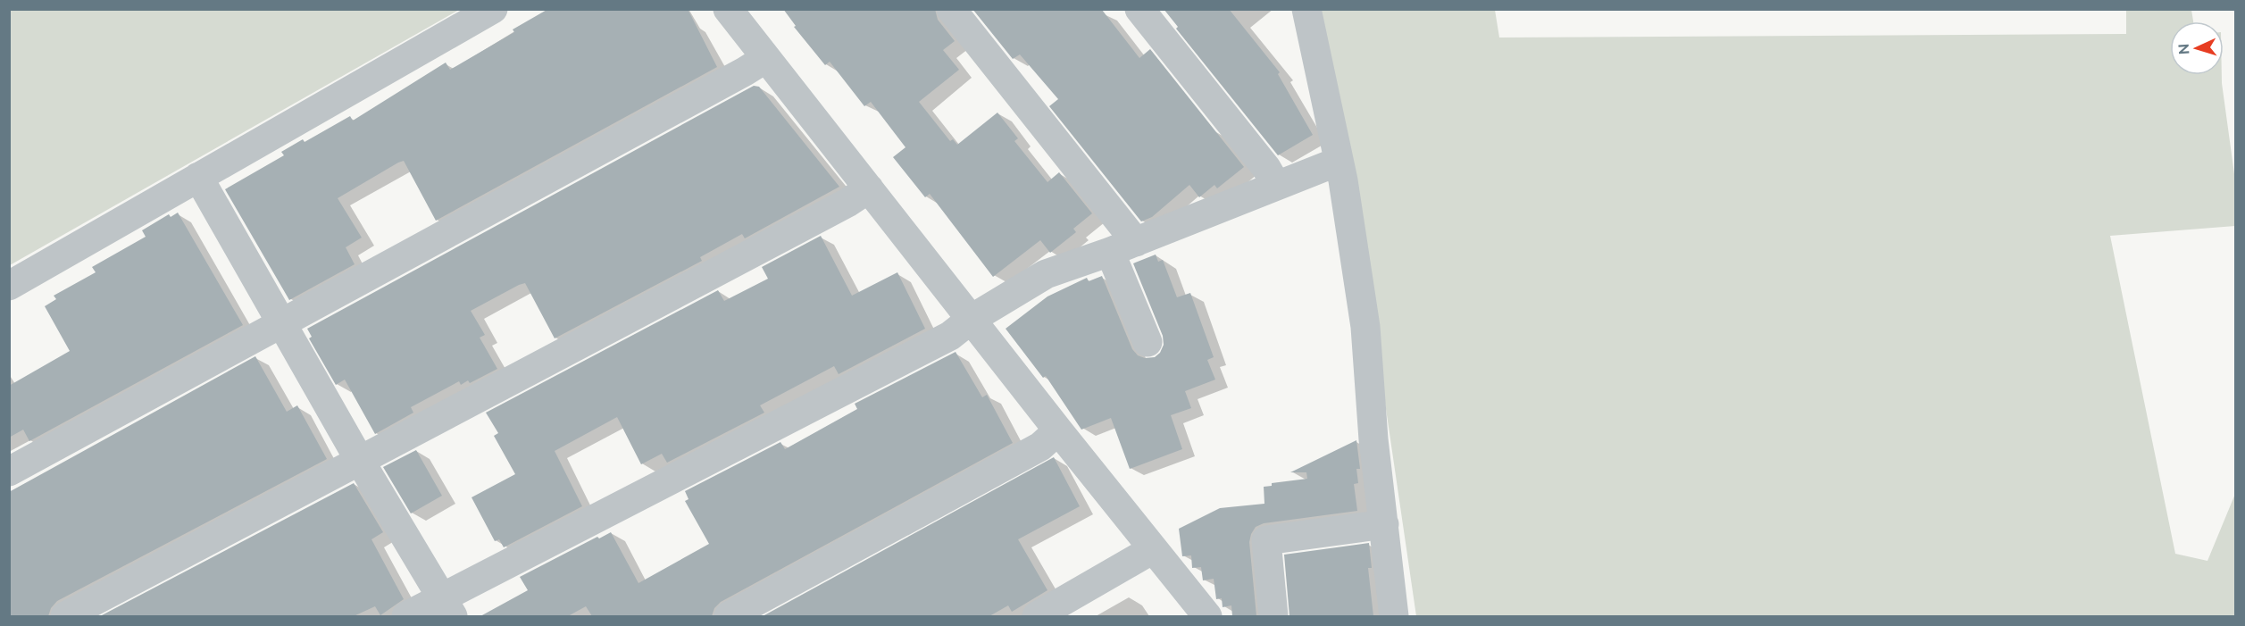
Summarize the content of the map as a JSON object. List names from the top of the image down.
{
  "north": "left"
}
